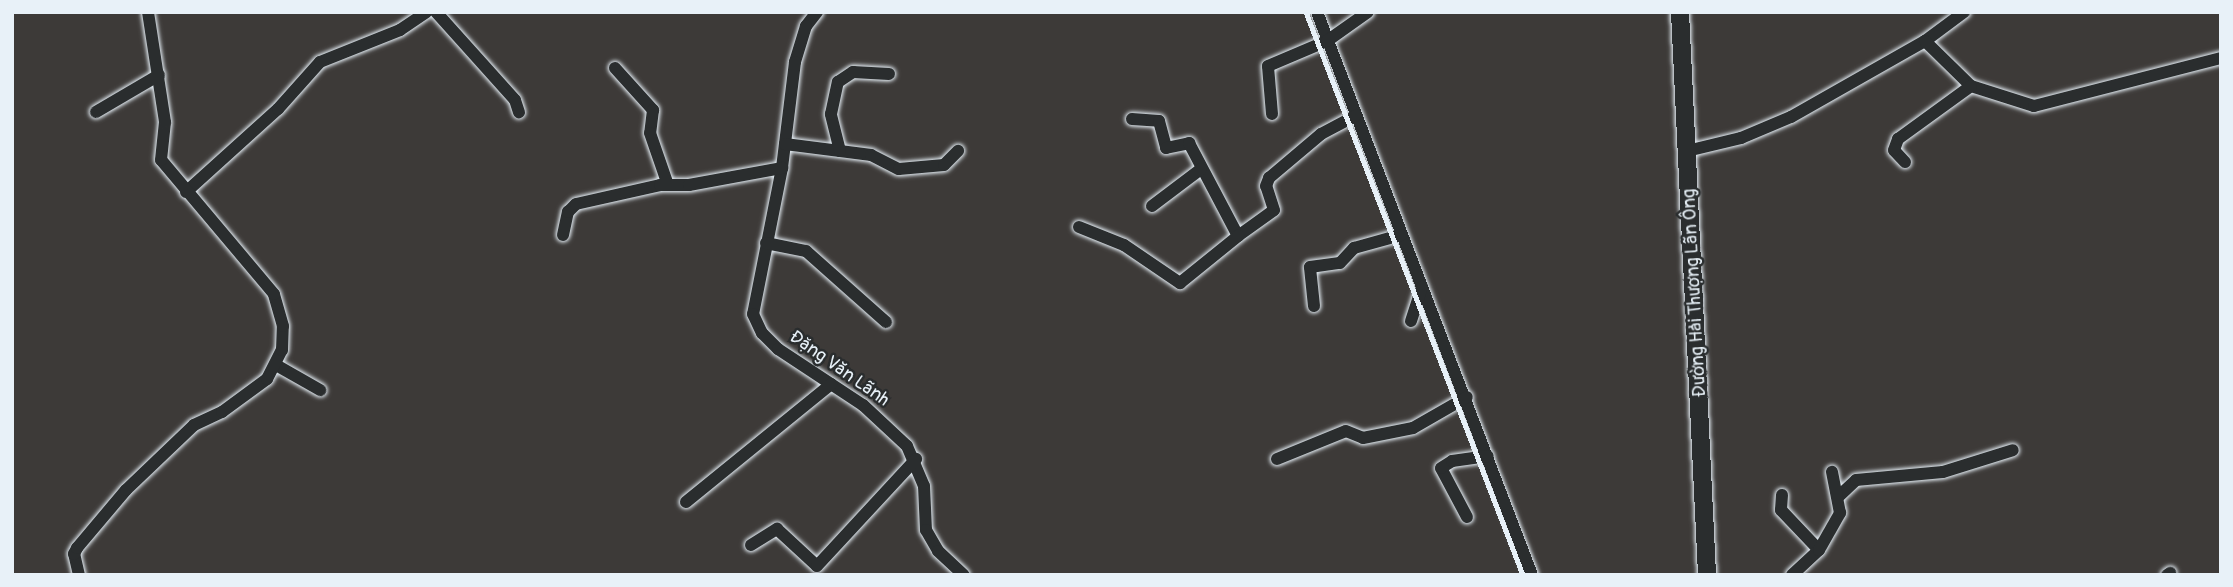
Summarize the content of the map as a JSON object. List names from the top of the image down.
{
  "streets": {
    "street": ["Đường Hải Thượng Lãn Ông", "Đặng Văn Lãnh"]
  }
}
